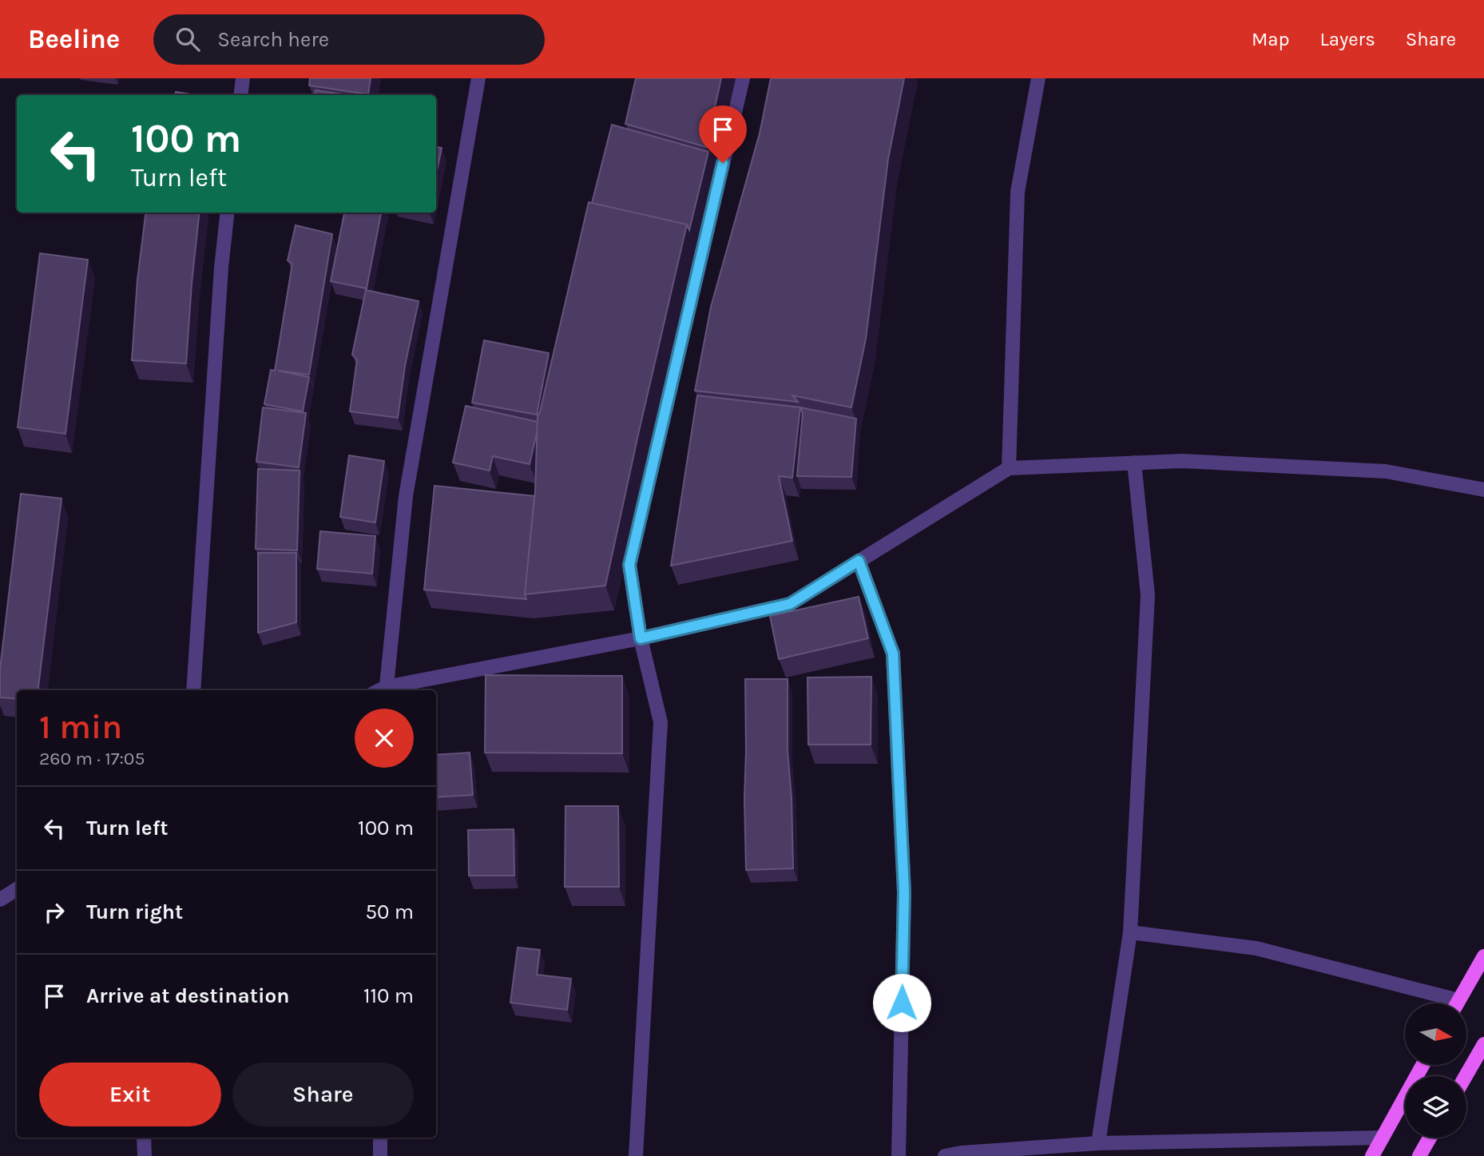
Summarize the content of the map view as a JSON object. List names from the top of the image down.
{
  "north": "right",
  "page": {
    "header": "Beeline",
    "search": "Search here",
    "nav": ["Map", "Layers", "Share"],
    "turn": ["100 m", "Turn left"],
    "heading": ["1 min", "260 m · 17:05"],
    "list": [
      {
        "name": "Turn left",
        "value": "100 m"
      },
      {
        "name": "Turn right",
        "value": "50 m"
      },
      {
        "name": "Arrive at destination",
        "value": "110 m"
      }
    ],
    "buttons": ["Exit", "Share"]
  }
}
